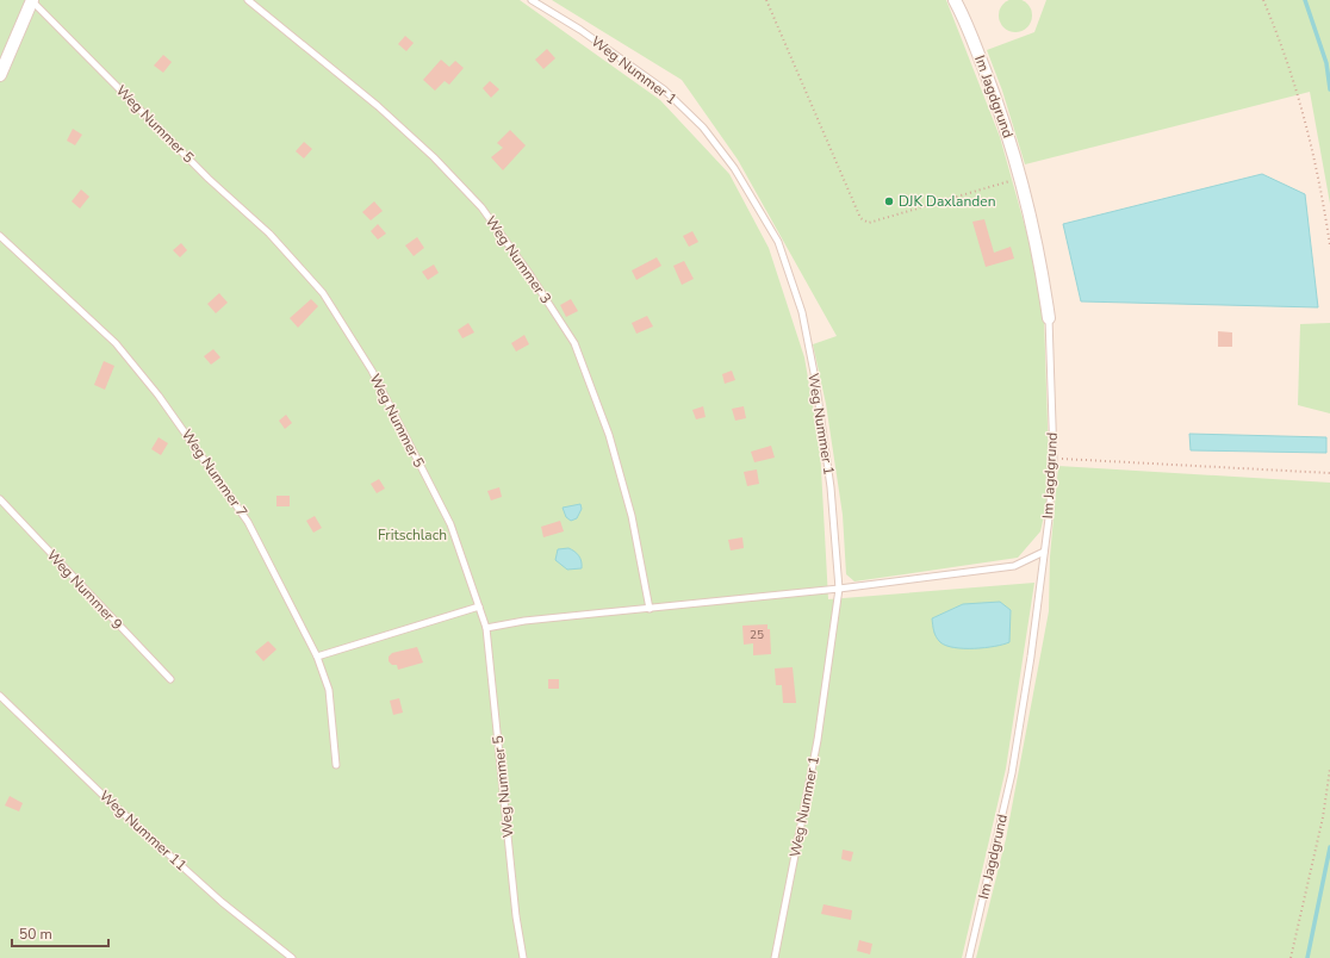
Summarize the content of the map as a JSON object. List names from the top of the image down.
{
  "streets": {
    "street": ["Im Jagdgrund"],
    "lane": [
      "Weg Nummer 1",
      "Weg Nummer 5",
      "Weg Nummer 3",
      "Weg Nummer 7",
      "Weg Nummer 9",
      "Weg Nummer 11"
    ]
  },
  "parks": ["Fritschlach"],
  "places": ["DJK Daxlanden"],
  "house_numbers": ["25"],
  "scale_bar": "50 m"
}
